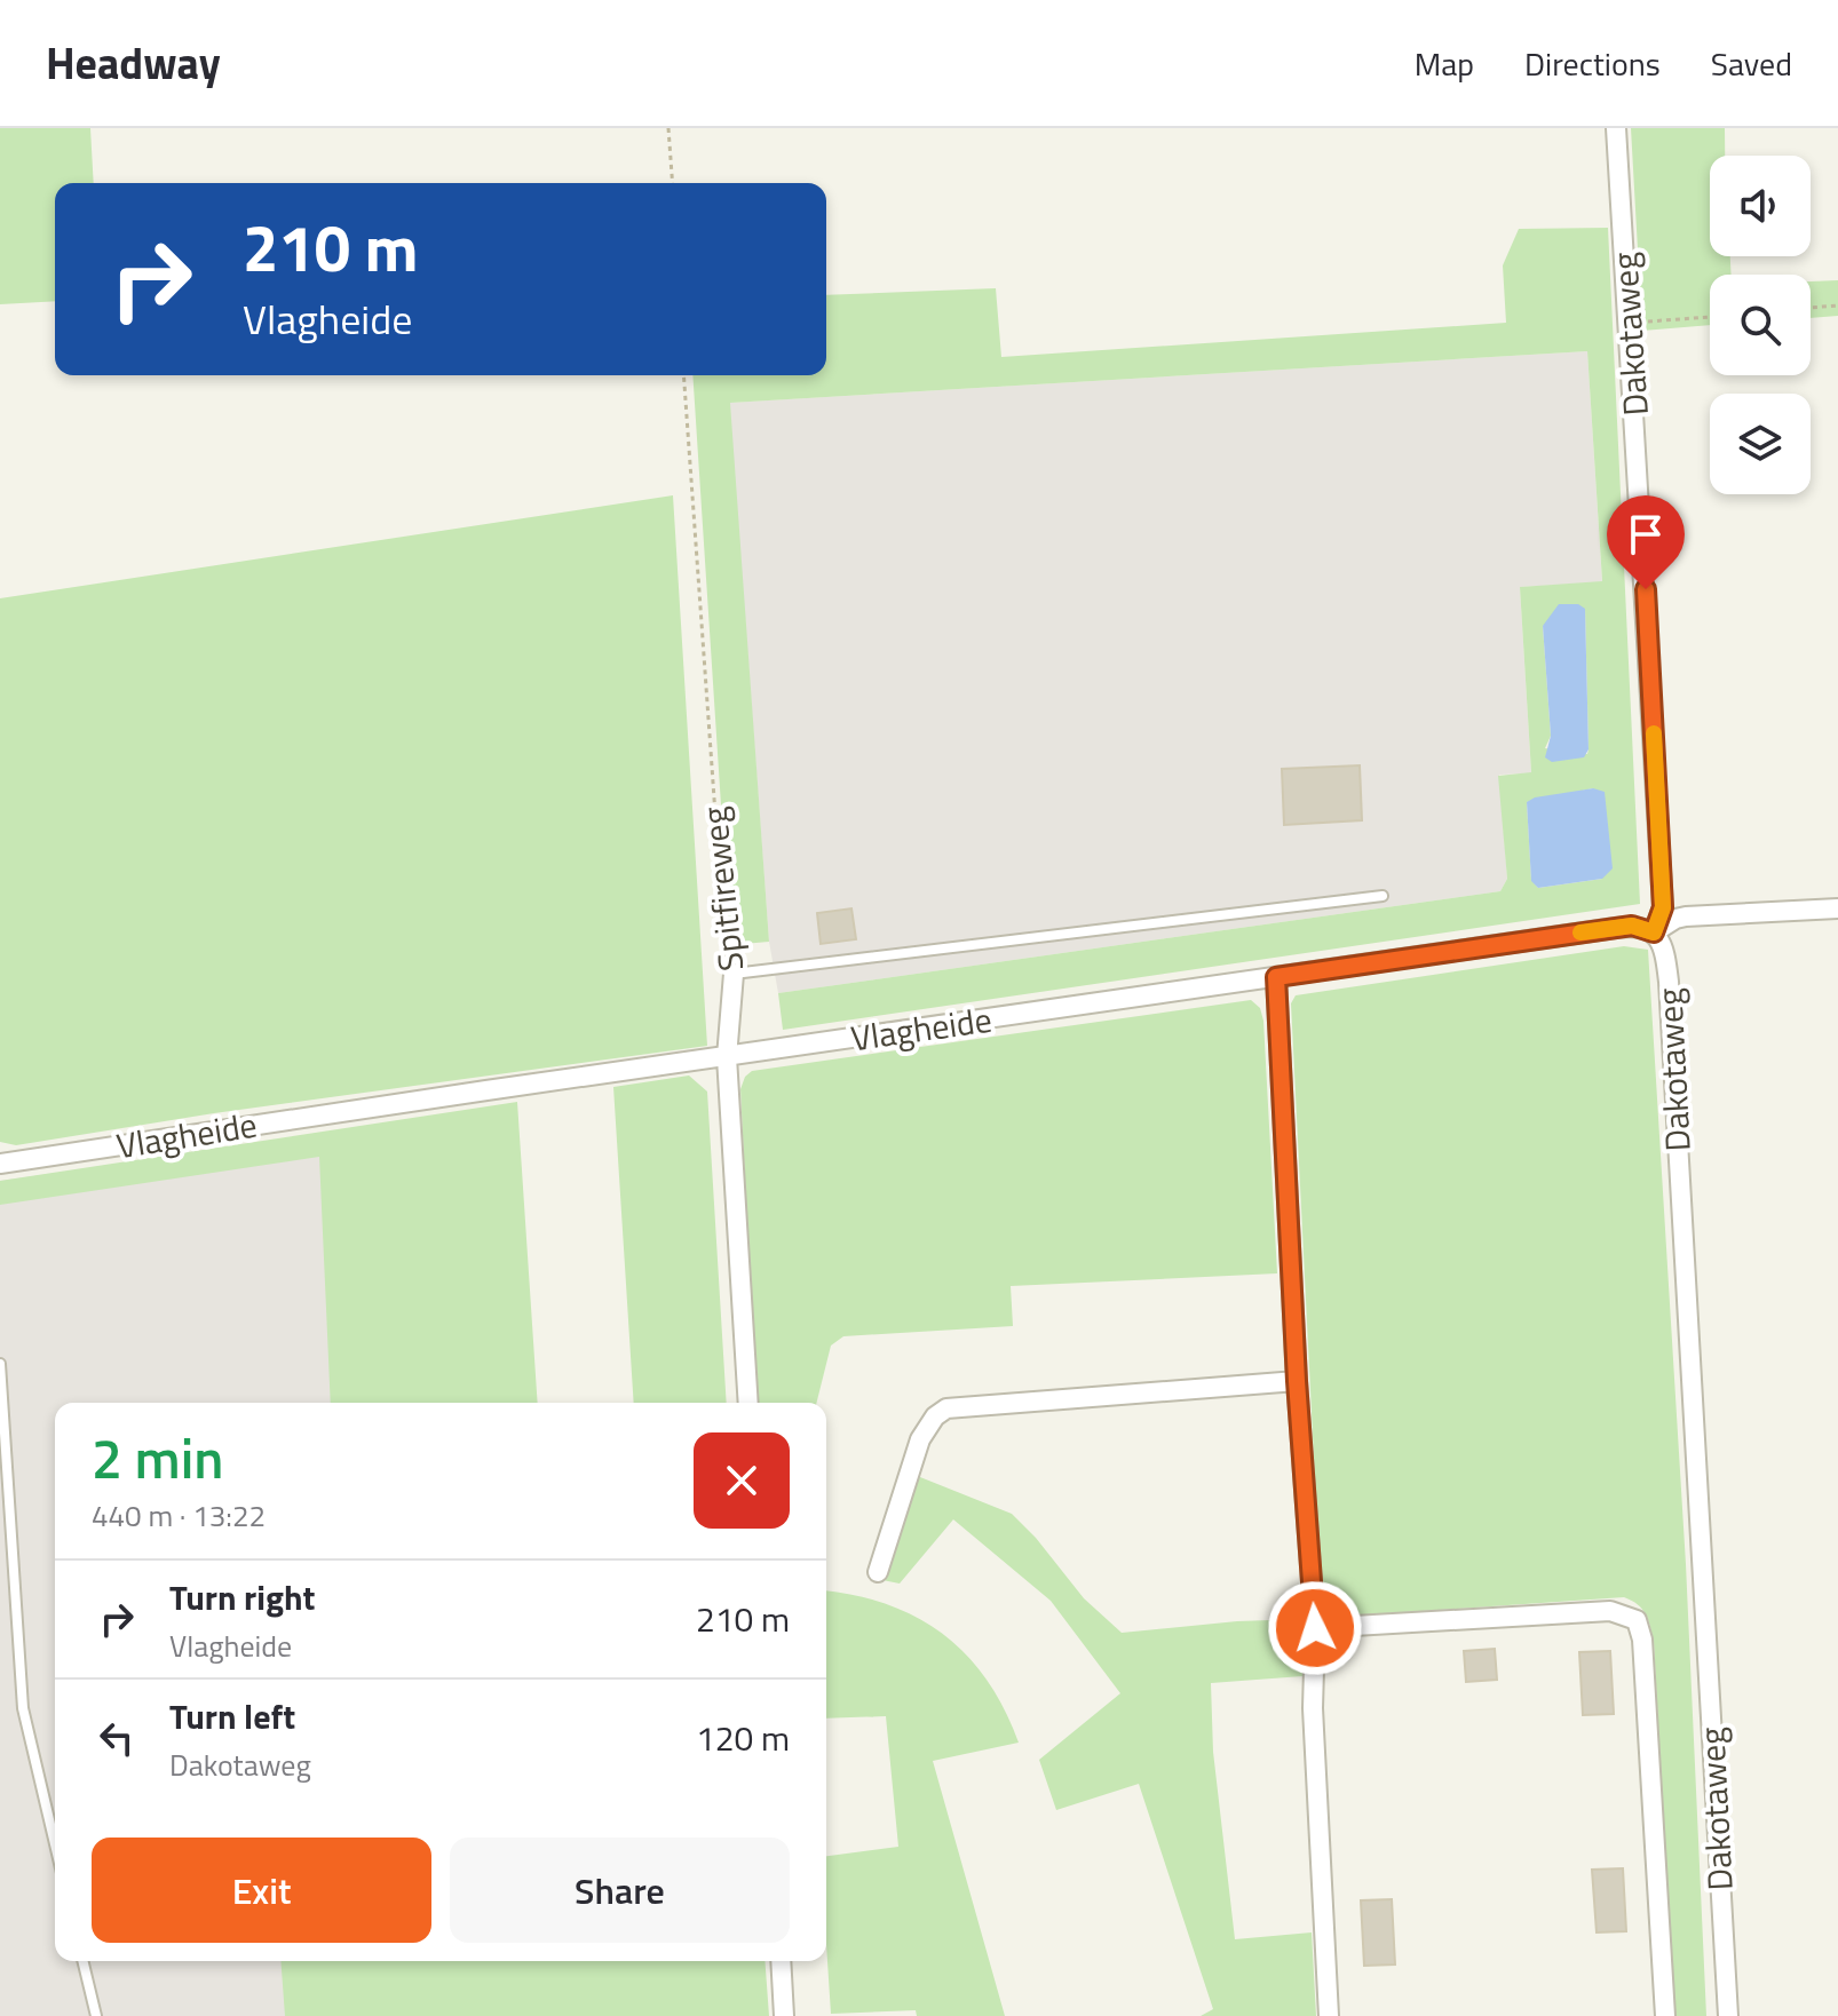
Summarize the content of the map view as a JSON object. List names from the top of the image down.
{
  "streets": {
    "street": ["Dakotaweg", "Spitfireweg", "Vlagheide"]
  },
  "crossings": [
    ["Dakotaweg", "Vlagheide"],
    ["Spitfireweg", "Vlagheide"]
  ],
  "page": {
    "header": "Headway",
    "nav": ["Map", "Directions", "Saved"],
    "turn": ["210 m", "Vlagheide"],
    "heading": ["2 min", "440 m · 13:22"],
    "list": [
      {
        "name": "Turn right",
        "note": "Vlagheide",
        "value": "210 m"
      },
      {
        "name": "Turn left",
        "note": "Dakotaweg",
        "value": "120 m"
      }
    ],
    "buttons": ["Exit", "Share"]
  }
}
